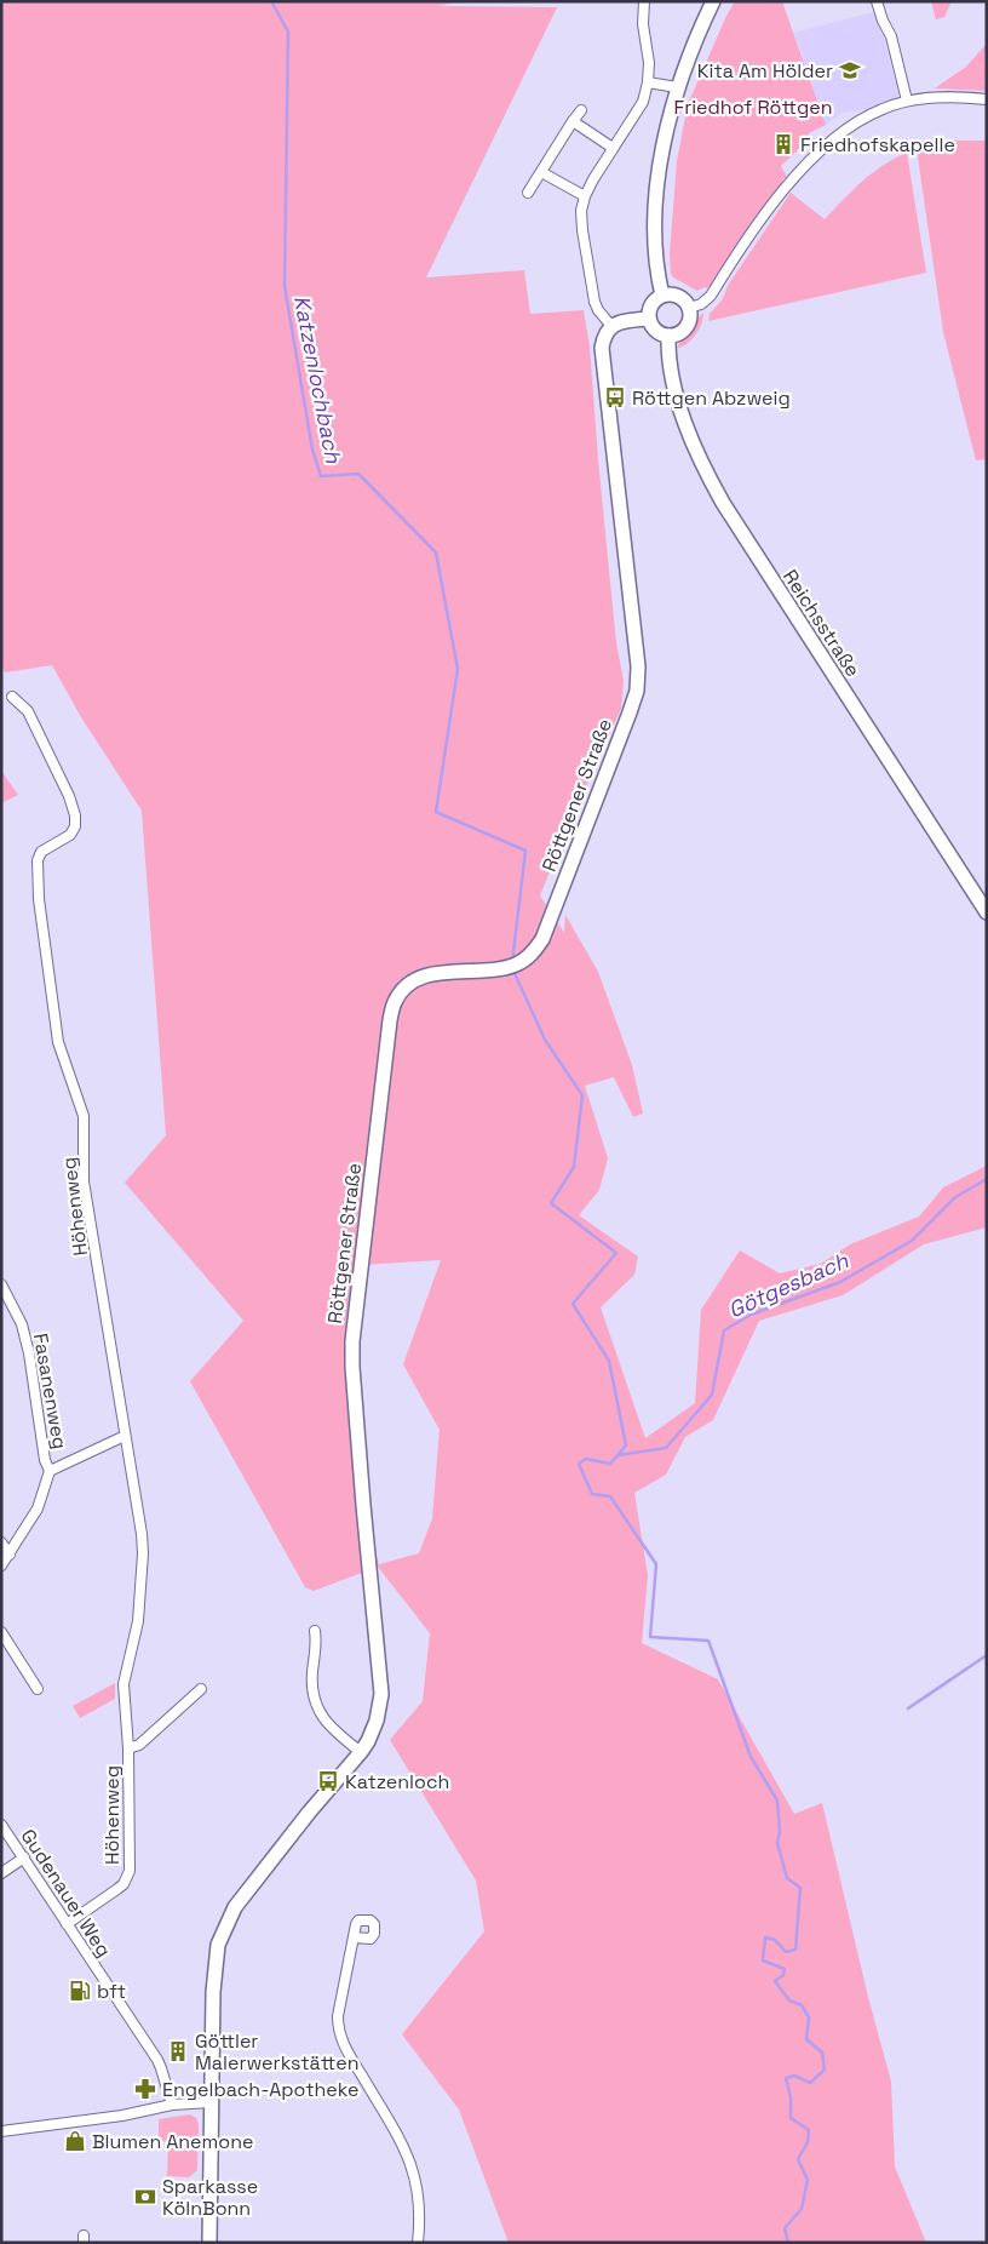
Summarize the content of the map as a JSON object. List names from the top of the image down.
{
  "streets": {
    "street": [
      "Reichsstraße",
      "Röttgener Straße",
      "Höhenweg",
      "Fasanenweg",
      "Gudenauer Weg"
    ]
  },
  "crossings": [
    ["Höhenweg", "Gudenauer Weg"]
  ],
  "water": ["Katzenlochbach", "Götgesbach"],
  "parks": ["Friedhof Röttgen"],
  "places": {
    "school or university": ["Kita Am Hölder"],
    "building": ["Friedhofskapelle", "Göttler Malerwerkstätten"],
    "bus stop": ["Röttgen Abzweig", "Katzenloch"],
    "fuel station": ["bft"],
    "pharmacy": ["Engelbach-Apotheke"],
    "shop": ["Blumen Anemone"],
    "bank": ["Sparkasse KölnBonn"]
  }
}
